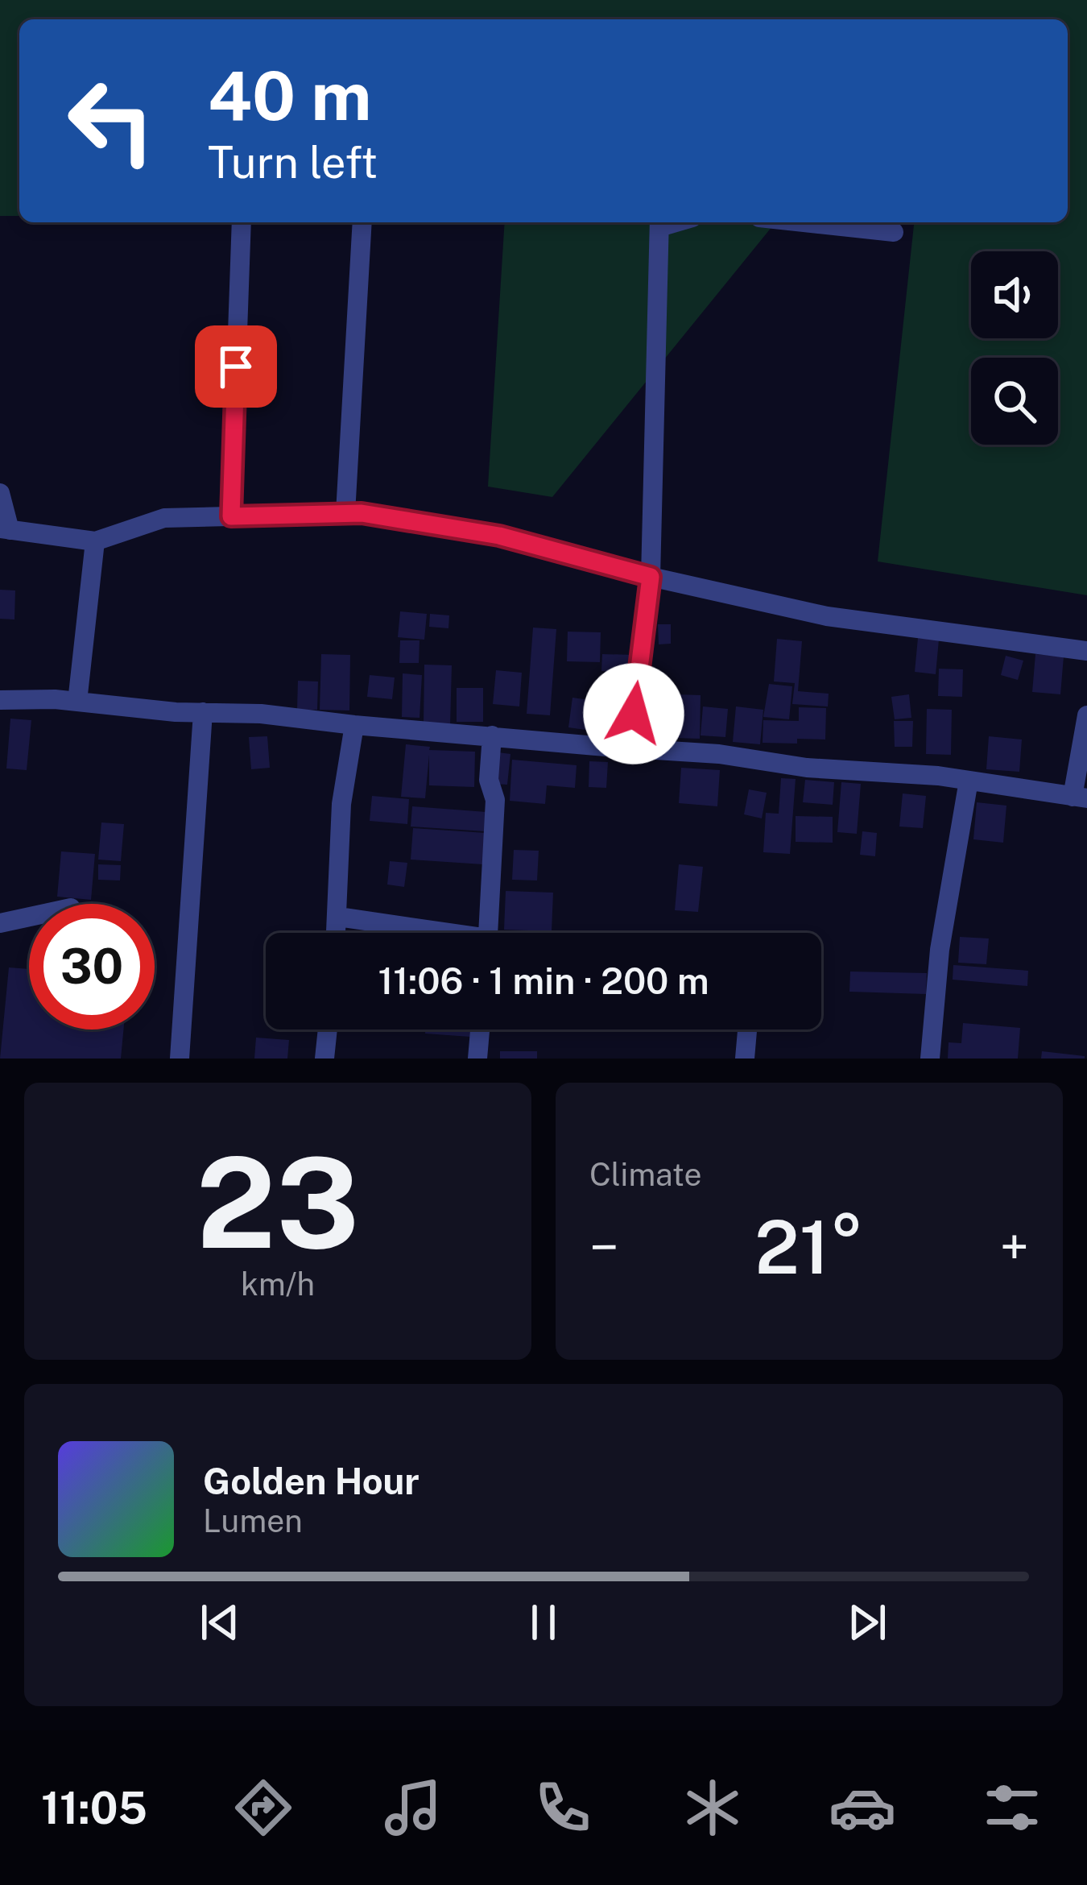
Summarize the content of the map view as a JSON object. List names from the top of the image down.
{
  "page": {
    "turn": ["40 m", "Turn left"],
    "limit": "30",
    "trip": "11:06 · 1 min · 200 m",
    "tile": [
      ["23", "km/h"],
      "Climate"
    ],
    "heat": ["−", "21°", "+"],
    "song": ["Golden Hour", "Lumen"],
    "tabs": "11:05"
  }
}
